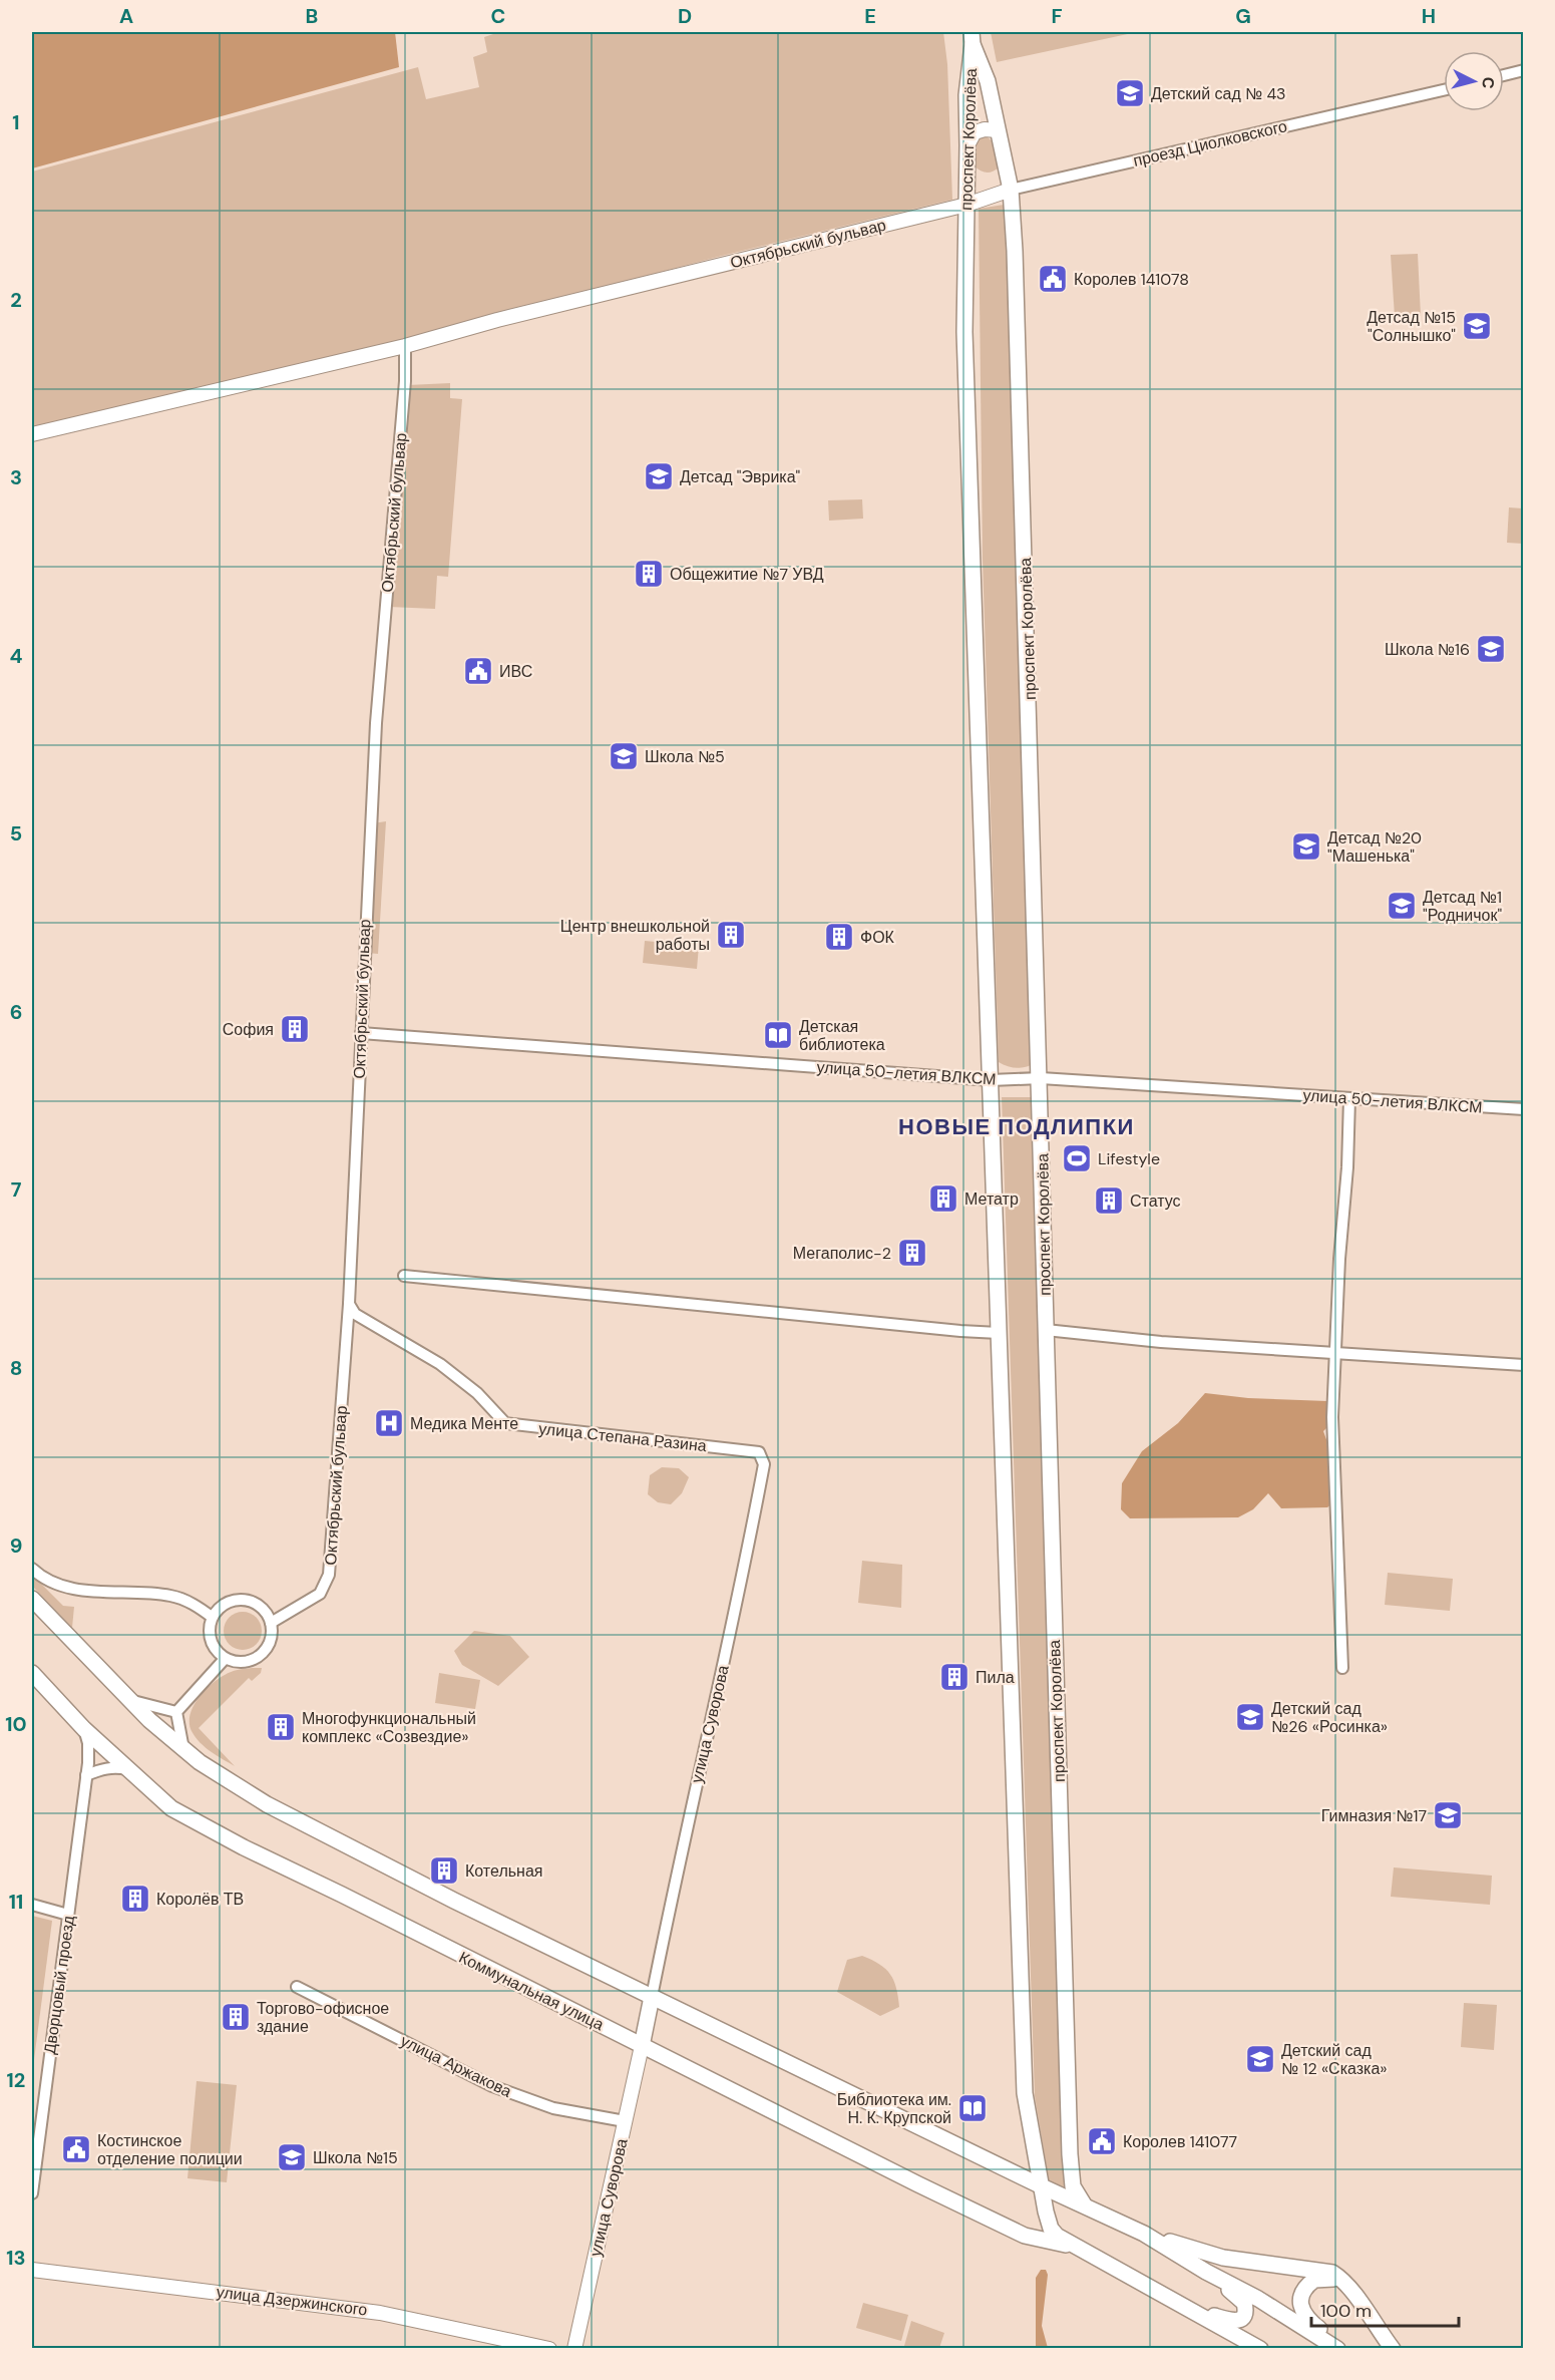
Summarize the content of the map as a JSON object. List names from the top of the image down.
{
  "streets": {
    "main road": ["проспект Королёва", "Коммунальная улица"],
    "street": [
      "проезд Циолковского",
      "Октябрьский бульвар",
      "улица 50-летия ВЛКСМ",
      "улица Степана Разина",
      "улица Суворова",
      "Дворцовый проезд",
      "улица Аржакова",
      "улица Дзержинского"
    ]
  },
  "crossings": [
    ["проспект Королёва", "проезд Циолковского"],
    ["проспект Королёва", "Октябрьский бульвар"],
    ["проспект Королёва", "улица 50-летия ВЛКСМ"],
    ["проспект Королёва", "Коммунальная улица"],
    ["проезд Циолковского", "Октябрьский бульвар"],
    ["Октябрьский бульвар", "улица 50-летия ВЛКСМ"],
    ["Октябрьский бульвар", "улица Степана Разина"],
    ["улица Степана Разина", "улица Суворова"],
    ["улица Суворова", "Коммунальная улица"],
    ["улица Суворова", "улица Аржакова"],
    ["Дворцовый проезд", "Коммунальная улица"]
  ],
  "districts": ["НОВЫЕ ПОДЛИПКИ"],
  "places": {
    "school or university": [
      "Детский сад № 43",
      "Детсад №15 \"Солнышко\"",
      "Детсад \"Эврика\"",
      "Школа №16",
      "Школа №5",
      "Детсад №20 \"Машенька\"",
      "Детсад №1 \"Родничок\"",
      "Детский сад №26 «Росинка»",
      "Гимназия №17",
      "Детский сад № 12 «Сказка»",
      "Школа №15"
    ],
    "public building": [
      "Королев 141078",
      "ИВС",
      "Королев 141077",
      "Костинское отделение полиции"
    ],
    "building": [
      "Общежитие №7 УВД",
      "Центр внешкольной работы",
      "ФОК",
      "София",
      "Метатр",
      "Статус",
      "Мегаполис-2",
      "Пила",
      "Многофункциональный комплекс «Созвездие»",
      "Котельная",
      "Королёв ТВ",
      "Торгово-офисное здание"
    ],
    "library": ["Детская библиотека", "Библиотека им. Н. К. Крупской"],
    "sports": ["Lifestyle"],
    "hospital": ["Медика Менте"]
  },
  "scale_bar": "100 m",
  "north": "right",
  "grid": {
    "columns": [
      "A",
      "B",
      "C",
      "D",
      "E",
      "F",
      "G",
      "H"
    ],
    "rows": [
      "1",
      "2",
      "3",
      "4",
      "5",
      "6",
      "7",
      "8",
      "9",
      "10",
      "11",
      "12",
      "13"
    ]
  }
}
